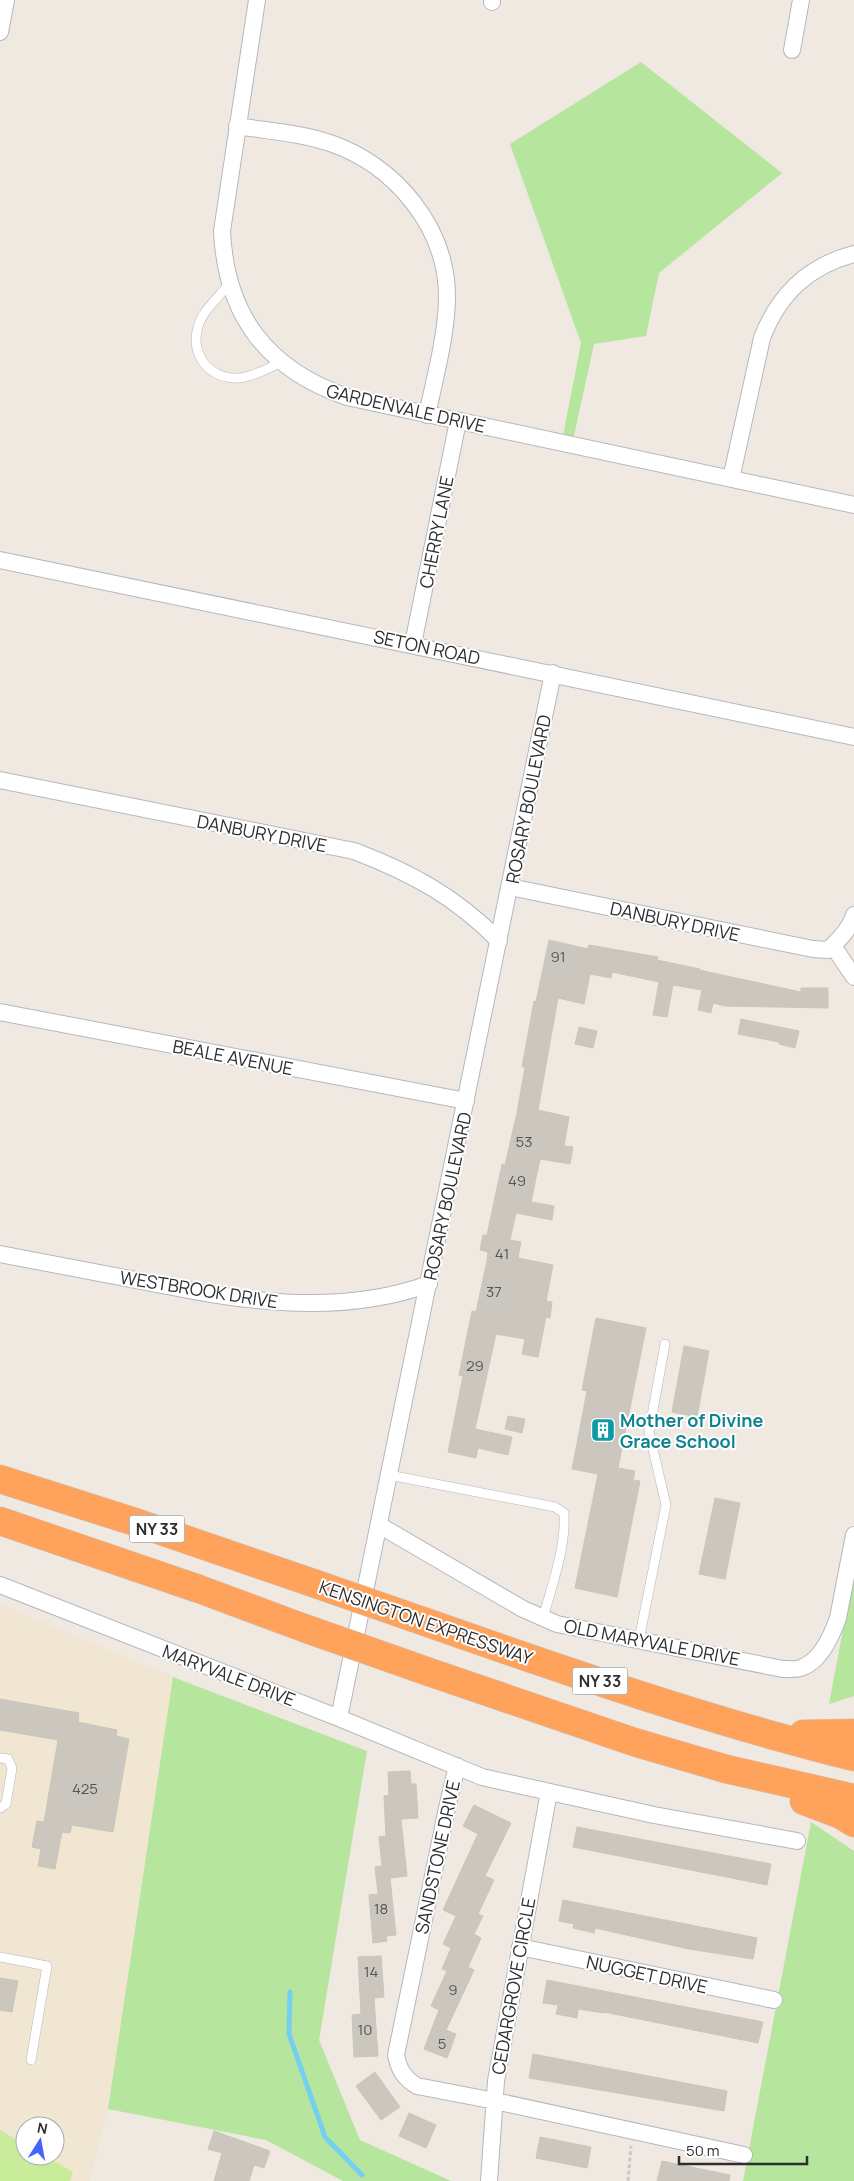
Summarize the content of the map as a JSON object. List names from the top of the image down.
{
  "streets": {
    "highway": ["NY 33", "KENSINGTON EXPRESSWAY"],
    "street": [
      "GARDENVALE DRIVE",
      "CHERRY LANE",
      "SETON ROAD",
      "ROSARY BOULEVARD",
      "DANBURY DRIVE",
      "BEALE AVENUE",
      "WESTBROOK DRIVE",
      "OLD MARYVALE DRIVE",
      "MARYVALE DRIVE",
      "SANDSTONE DRIVE",
      "NUGGET DRIVE",
      "CEDARGROVE CIRCLE"
    ]
  },
  "crossings": [
    ["GARDENVALE DRIVE", "CHERRY LANE"],
    ["CHERRY LANE", "SETON ROAD"],
    ["SETON ROAD", "ROSARY BOULEVARD"],
    ["ROSARY BOULEVARD", "DANBURY DRIVE"],
    ["ROSARY BOULEVARD", "BEALE AVENUE"],
    ["ROSARY BOULEVARD", "WESTBROOK DRIVE"],
    ["ROSARY BOULEVARD", "OLD MARYVALE DRIVE"],
    ["ROSARY BOULEVARD", "MARYVALE DRIVE"],
    ["MARYVALE DRIVE", "SANDSTONE DRIVE"],
    ["SANDSTONE DRIVE", "CEDARGROVE CIRCLE"],
    ["NUGGET DRIVE", "CEDARGROVE CIRCLE"]
  ],
  "places": {
    "building": ["Mother of Divine Grace School"]
  },
  "house_numbers": [
    "91",
    "53",
    "49",
    "41",
    "37",
    "29",
    "425",
    "18",
    "14",
    "9",
    "10",
    "5"
  ],
  "scale_bar": "50 m",
  "north": "top"
}
